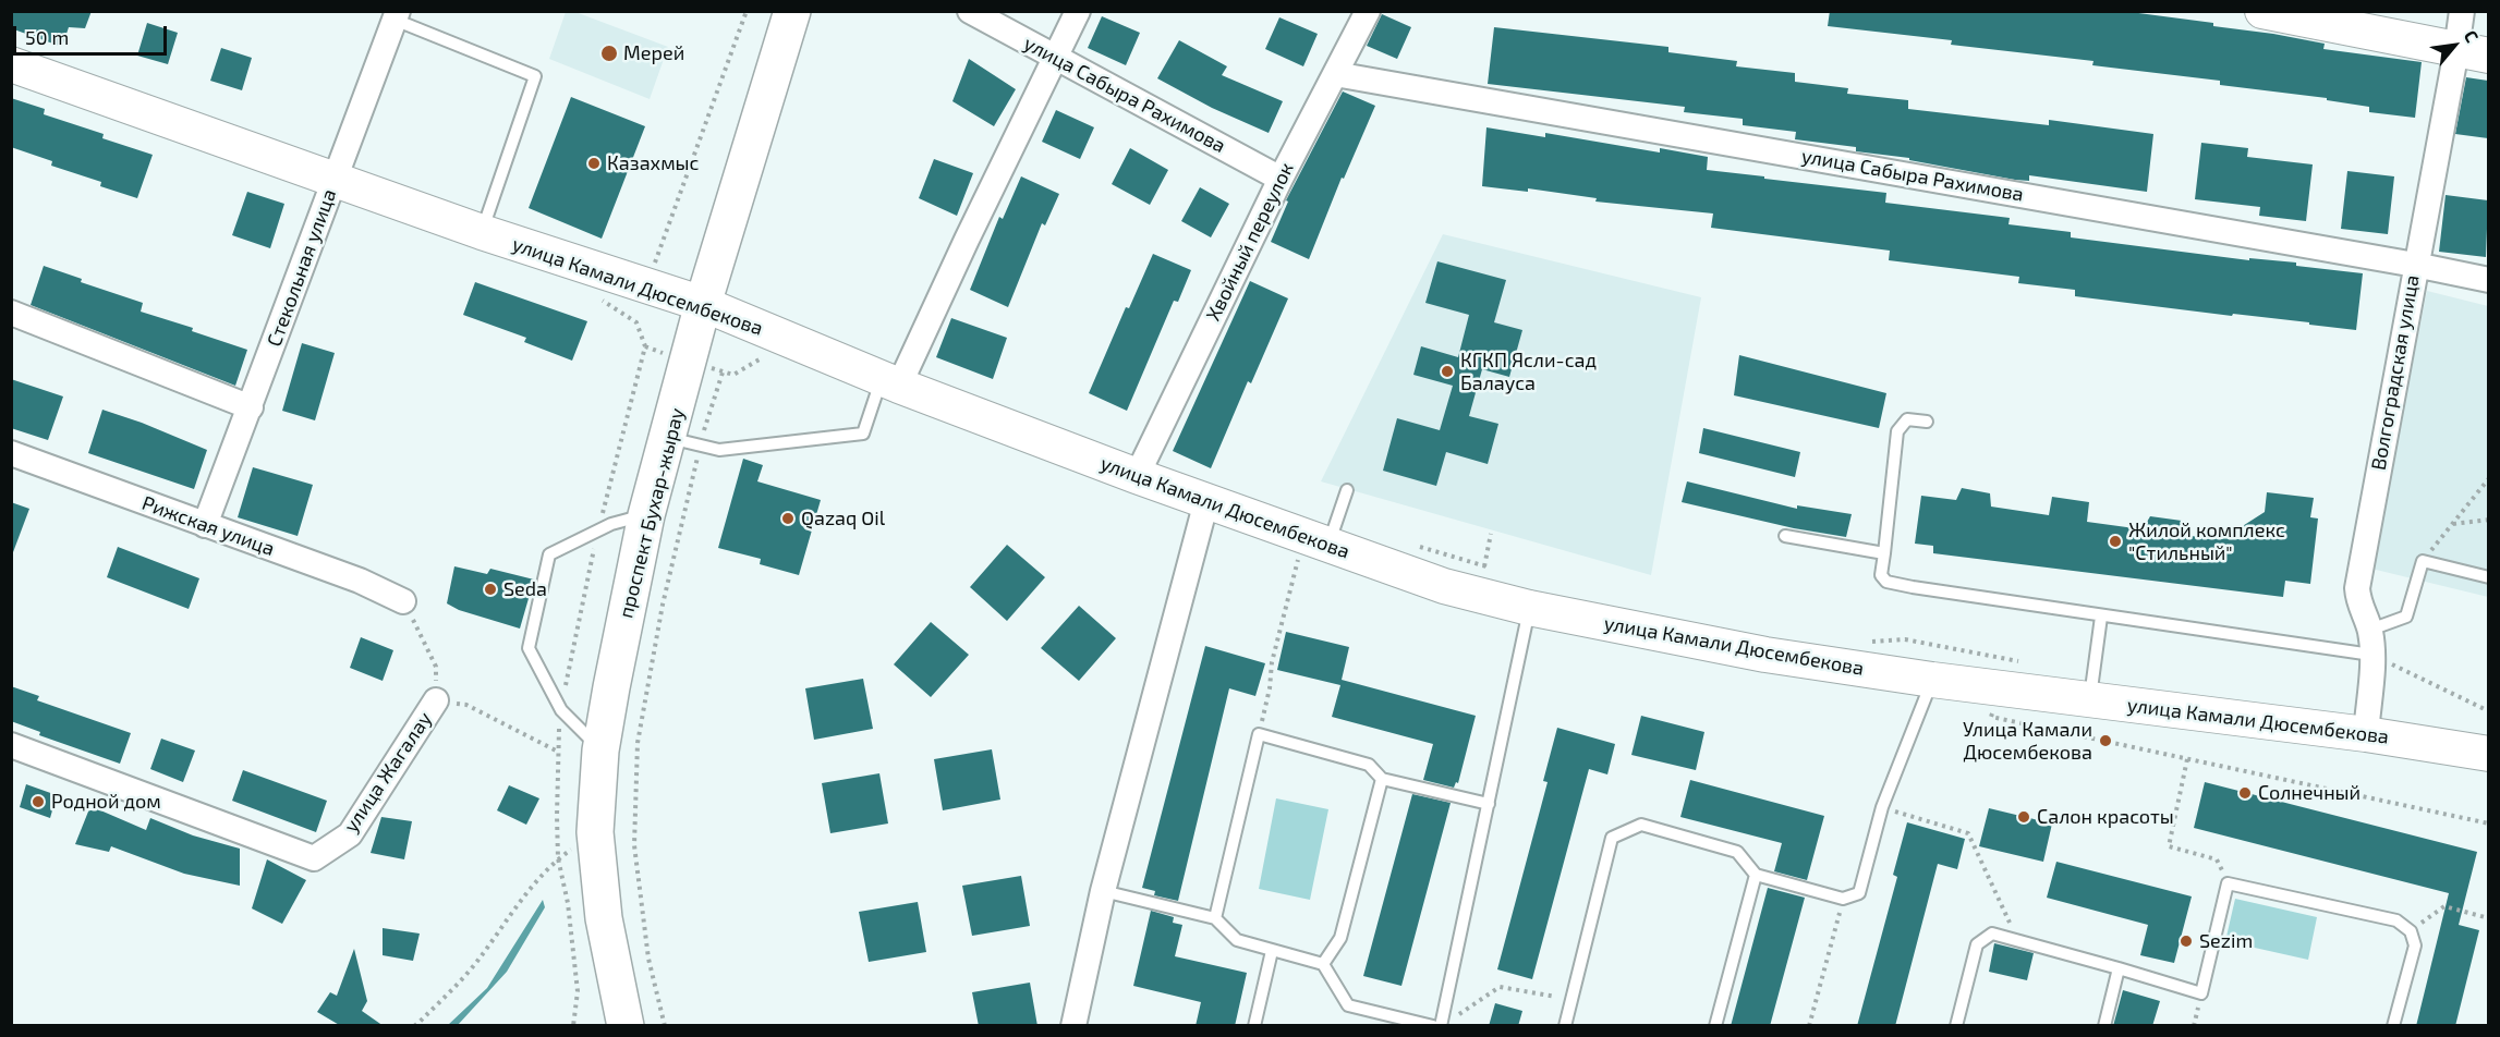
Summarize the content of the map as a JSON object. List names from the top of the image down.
{
  "streets": {
    "main road": ["улица Камали Дюсембекова", "проспект Бухар-жырау"],
    "street": [
      "улица Сабыра Рахимова",
      "Хвойный переулок",
      "Стекольная улица",
      "Волгоградская улица",
      "Рижская улица",
      "улица Жагалау"
    ]
  },
  "crossings": [
    ["улица Сабыра Рахимова", "Хвойный переулок"],
    ["улица Сабыра Рахимова", "Волгоградская улица"],
    ["Хвойный переулок", "улица Камали Дюсембекова"],
    ["Стекольная улица", "улица Камали Дюсембекова"],
    ["Стекольная улица", "Рижская улица"],
    ["улица Камали Дюсембекова", "Волгоградская улица"],
    ["улица Камали Дюсембекова", "проспект Бухар-жырау"]
  ],
  "places": [
    "Мерей",
    "Казахмыс",
    "КГКП Ясли-сад Балауса",
    "Qazaq Oil",
    "Жилой комплекс \"Стильный\"",
    "Seda",
    "Улица Камали Дюсембекова",
    "Солнечный",
    "Родной дом",
    "Салон красоты",
    "Sezim"
  ],
  "scale_bar": "50 m",
  "north": "top right"
}
